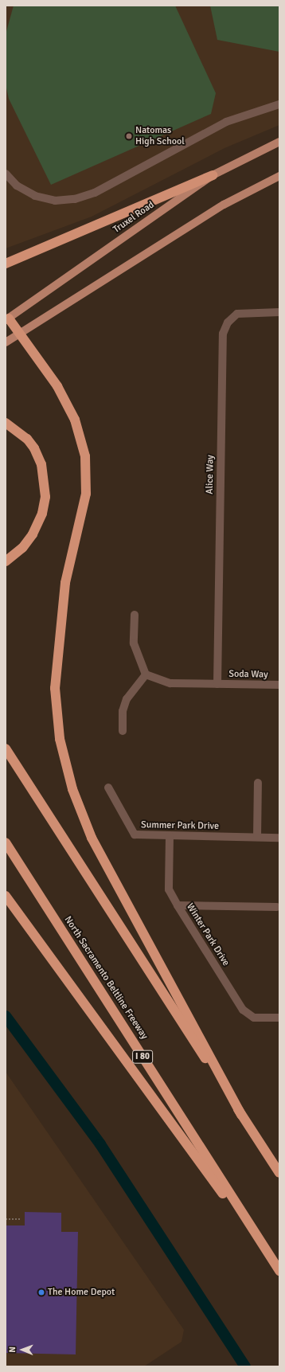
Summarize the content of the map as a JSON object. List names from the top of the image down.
{
  "streets": {
    "highway": ["North Sacramento Beltline Freeway", "I 80"],
    "main road": ["Truxel Road"],
    "street": [
      "Alice Way",
      "Soda Way",
      "Summer Park Drive",
      "Winter Park Drive"
    ]
  },
  "crossings": [
    ["Alice Way", "Soda Way"]
  ],
  "places": ["Natomas High School", "The Home Depot"],
  "north": "left"
}
